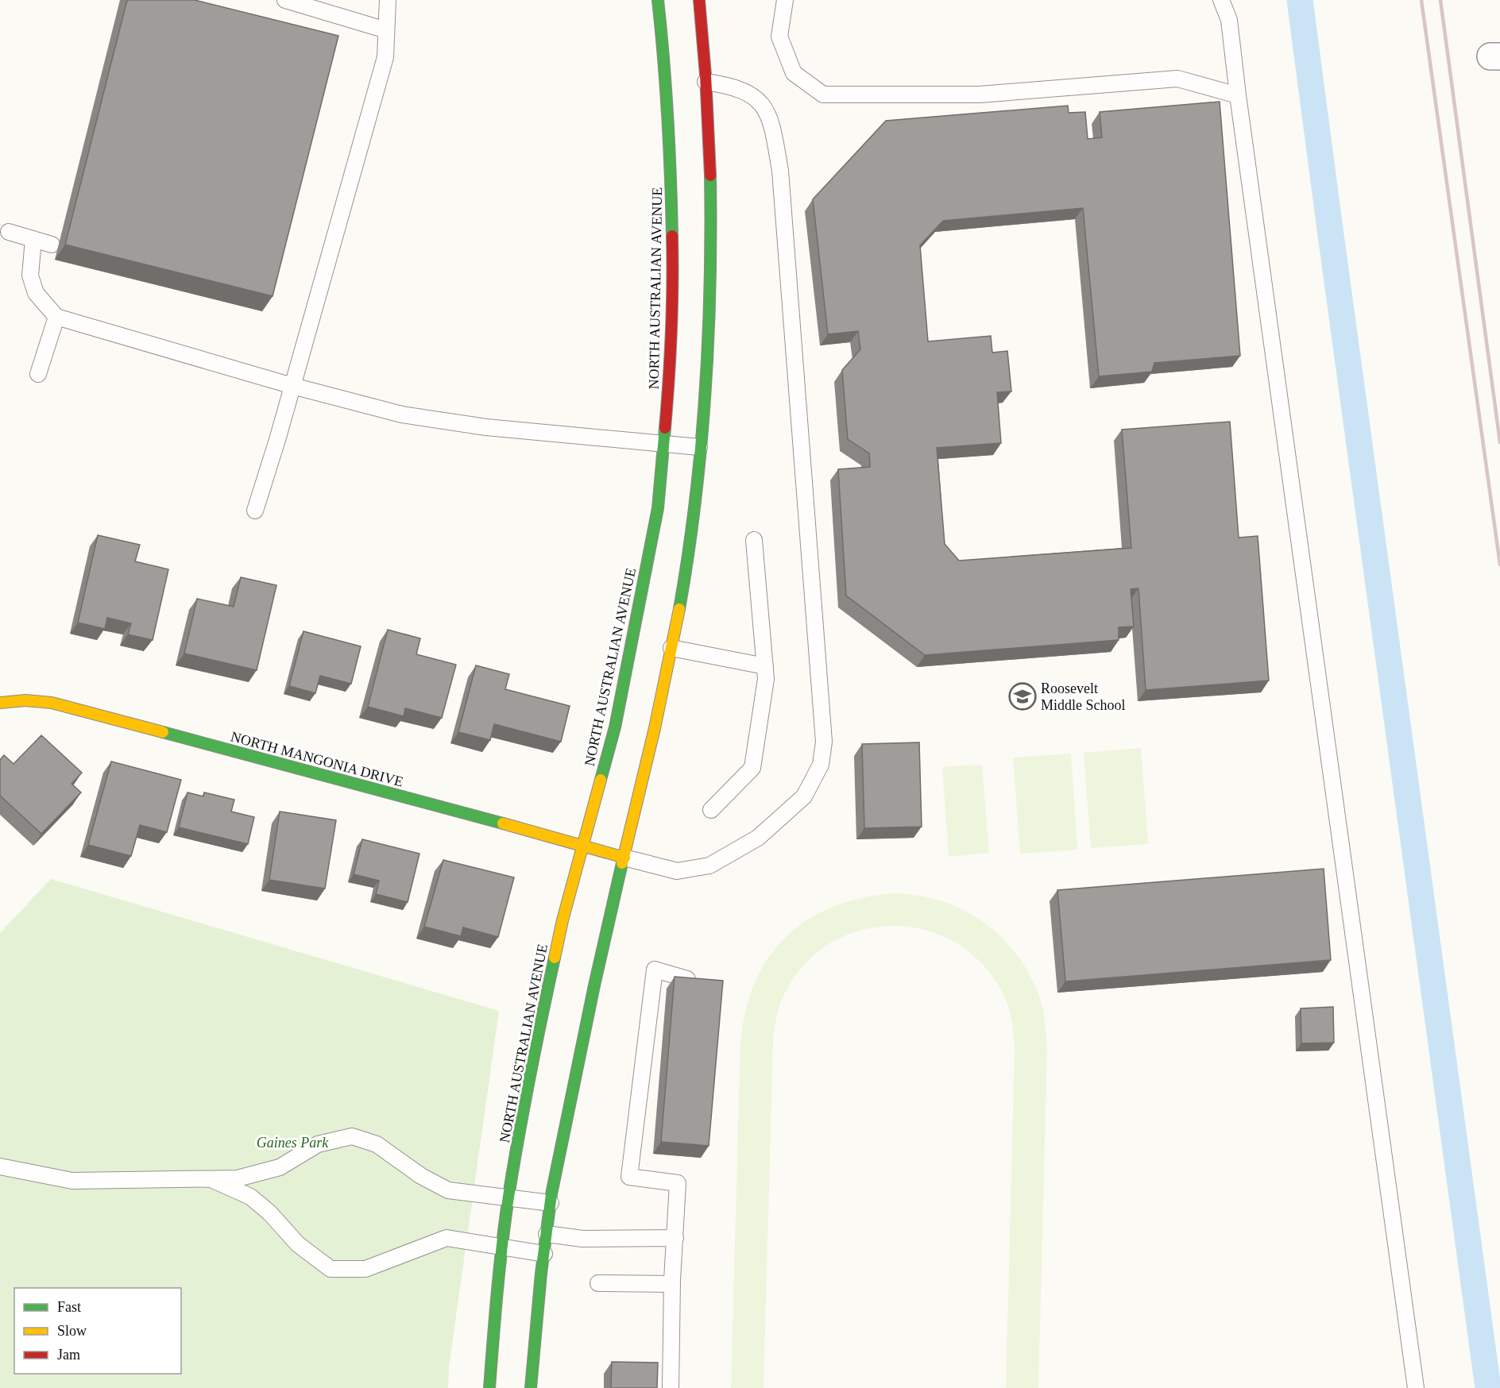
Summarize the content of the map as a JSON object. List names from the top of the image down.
{
  "streets": {
    "main road": ["NORTH AUSTRALIAN AVENUE", "NORTH MANGONIA DRIVE"]
  },
  "crossings": [
    ["NORTH AUSTRALIAN AVENUE", "NORTH MANGONIA DRIVE"]
  ],
  "parks": ["Gaines Park"],
  "places": {
    "school or university": ["Roosevelt Middle School"]
  },
  "legend": ["Fast", "Slow", "Jam"]
}
